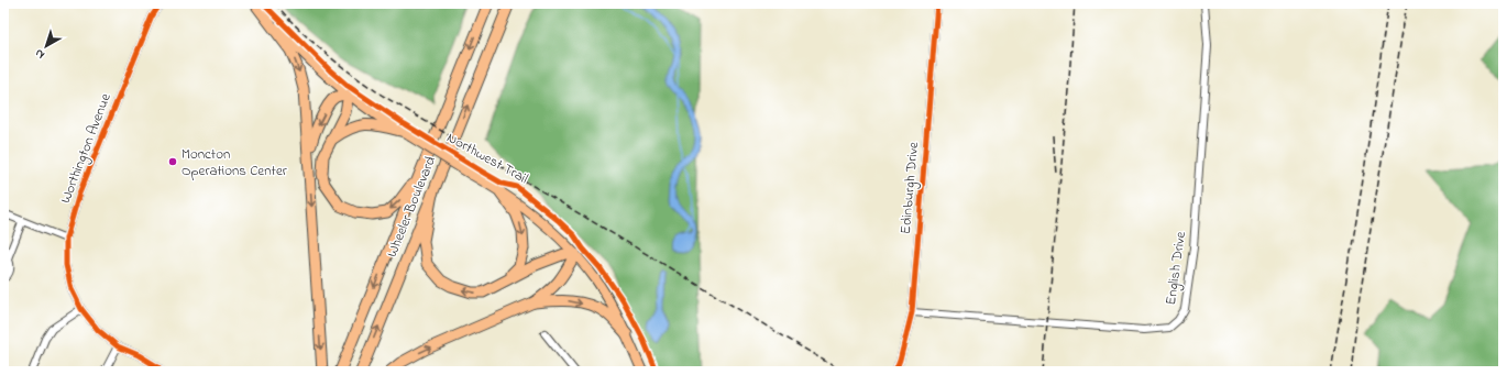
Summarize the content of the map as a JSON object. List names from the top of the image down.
{
  "streets": {
    "highway": ["Wheeler Boulevard"],
    "street": ["Worthington Avenue", "Edinburgh Drive", "English Drive"],
    "cycle path": ["Northwest Trail"]
  },
  "crossings": [
    ["Edinburgh Drive", "English Drive"]
  ],
  "places": ["Moncton Operations Center"],
  "north": "bottom left"
}
